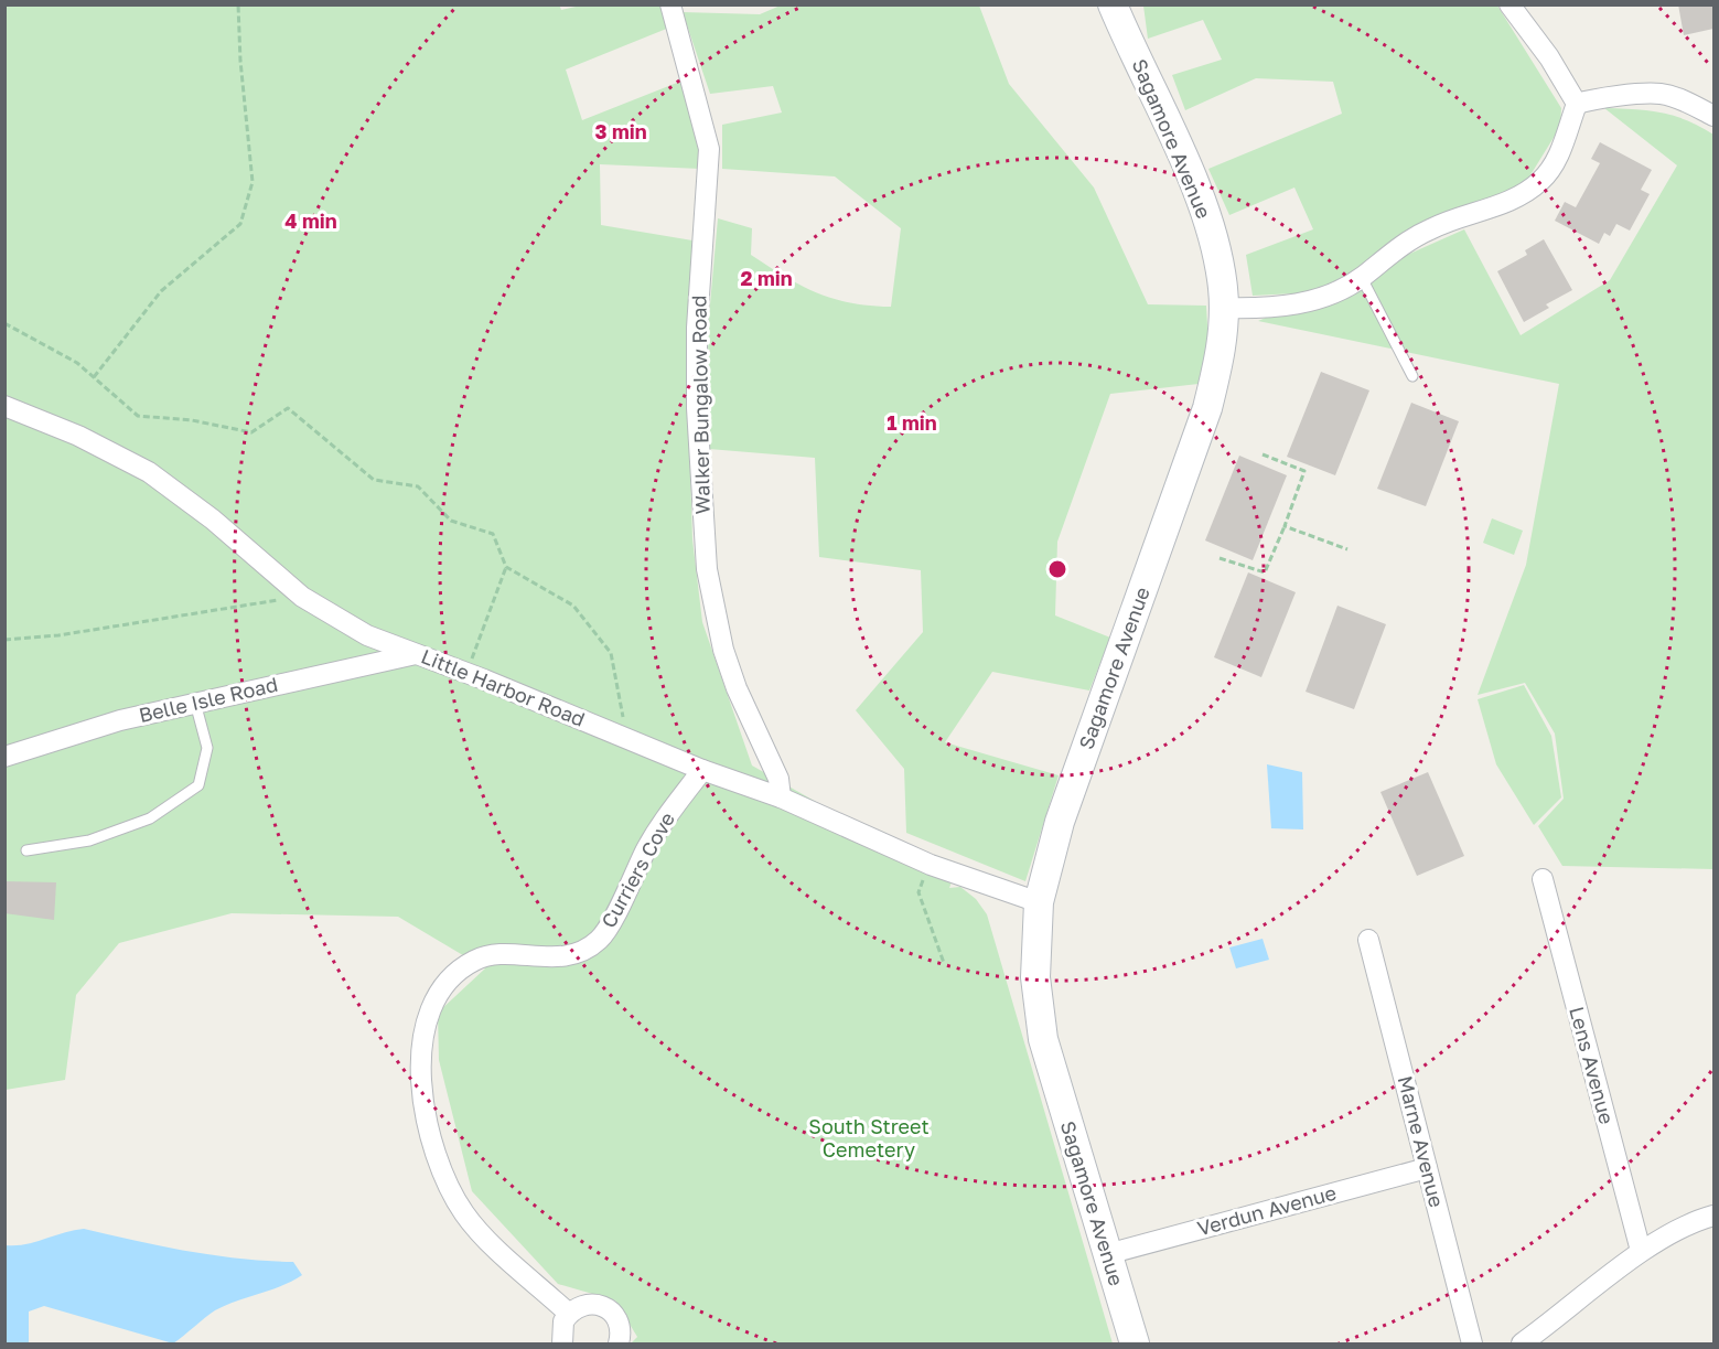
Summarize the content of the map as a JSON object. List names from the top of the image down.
{
  "streets": {
    "main road": ["Sagamore Avenue"],
    "street": [
      "Walker Bungalow Road",
      "Little Harbor Road",
      "Belle Isle Road",
      "Curriers Cove",
      "Lens Avenue",
      "Marne Avenue",
      "Verdun Avenue"
    ]
  },
  "crossings": [
    ["Sagamore Avenue", "Little Harbor Road"],
    ["Sagamore Avenue", "Verdun Avenue"],
    ["Walker Bungalow Road", "Little Harbor Road"],
    ["Little Harbor Road", "Belle Isle Road"],
    ["Little Harbor Road", "Curriers Cove"],
    ["Marne Avenue", "Verdun Avenue"]
  ],
  "parks": ["South Street Cemetery"],
  "rings": [
    "3 min",
    "4 min",
    "2 min",
    "1 min"
  ]
}
